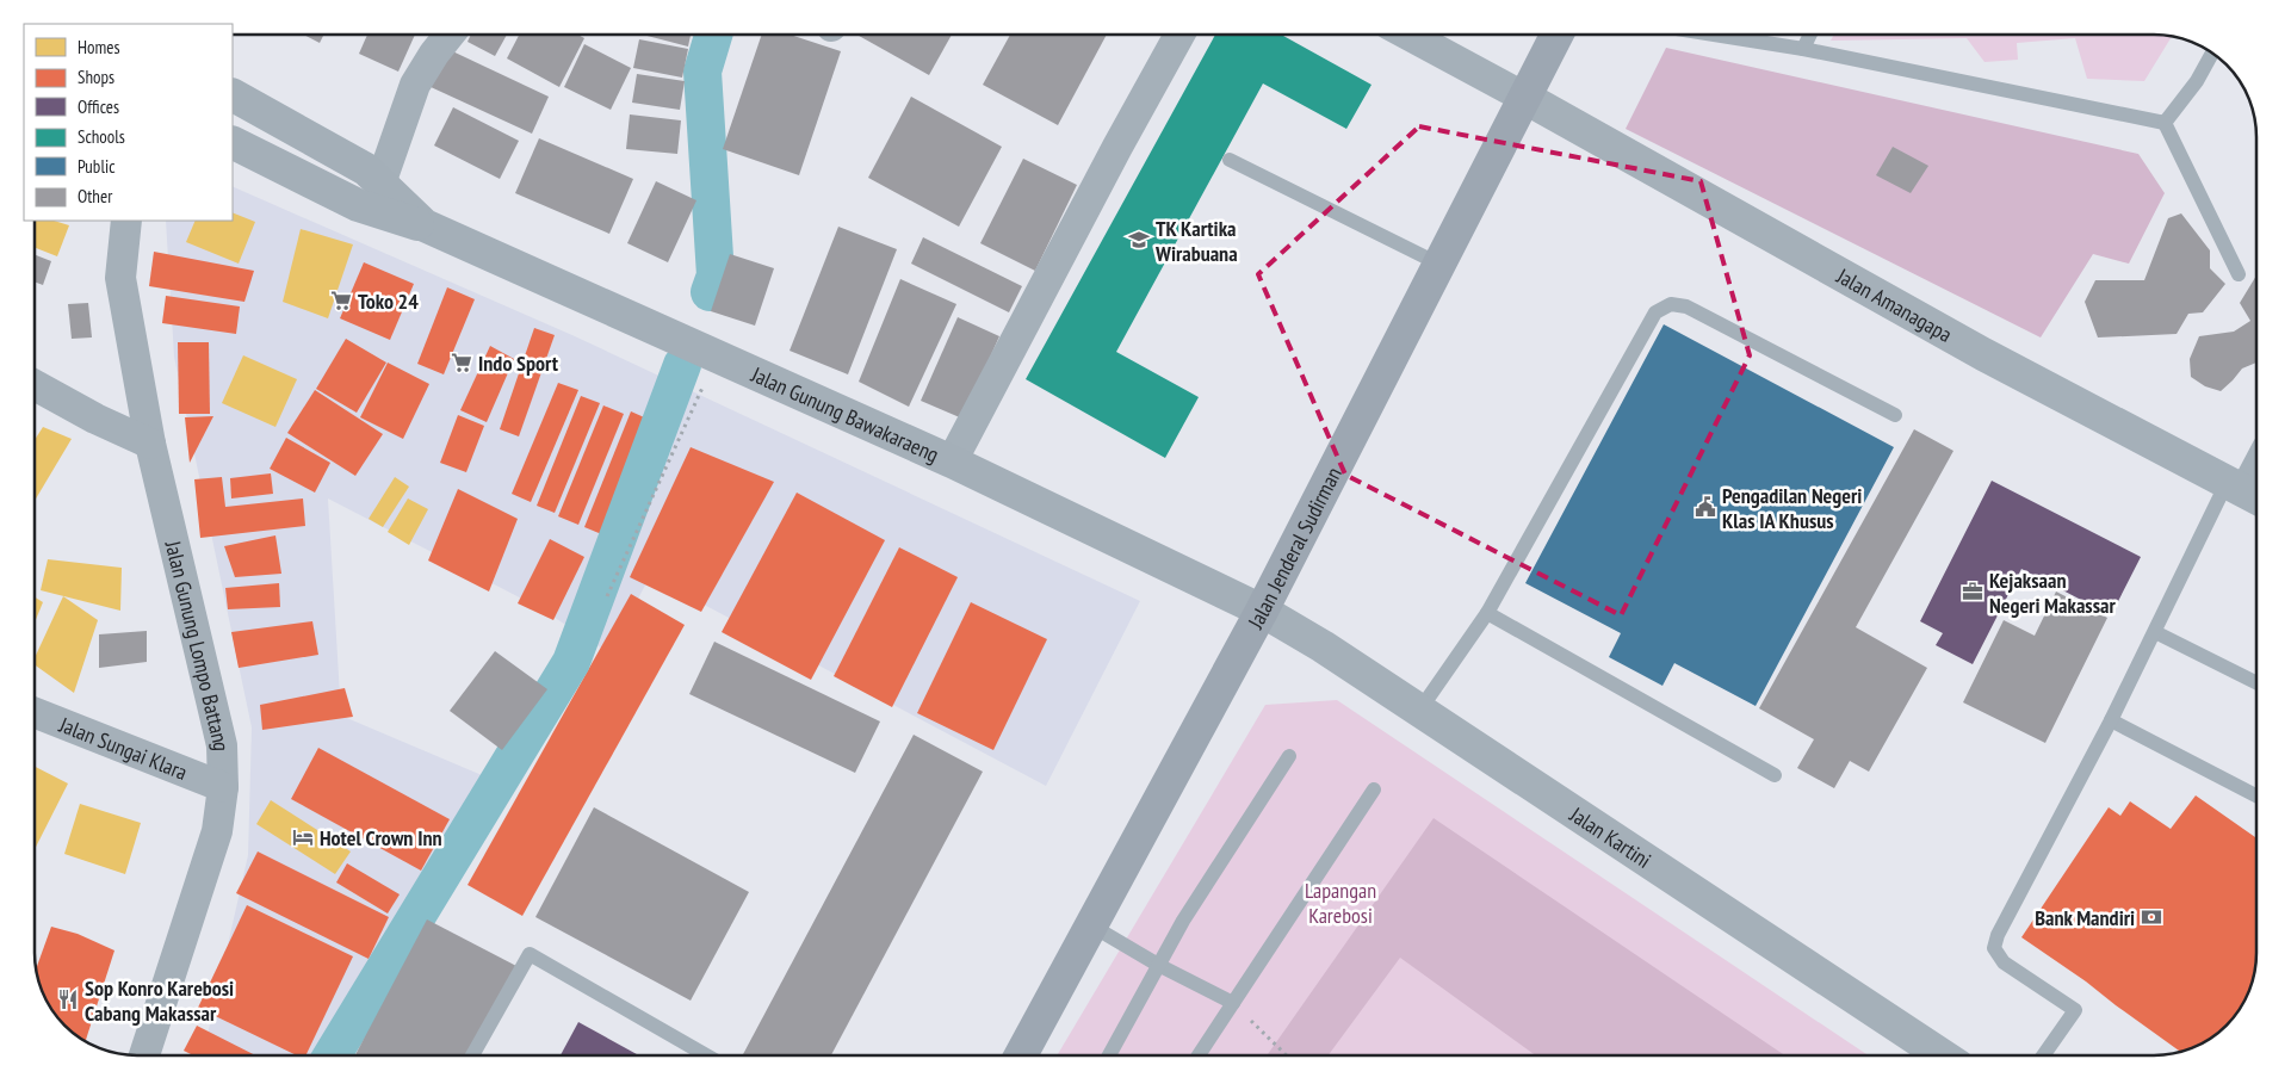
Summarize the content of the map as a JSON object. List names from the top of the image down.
{
  "streets": {
    "main road": ["Jalan Gunung Bawakaraeng", "Jalan Jenderal Sudirman"],
    "street": [
      "Jalan Amanagapa",
      "Jalan Gunung Lompo Battang",
      "Jalan Sungai Klara",
      "Jalan Kartini"
    ]
  },
  "crossings": [
    ["Jalan Amanagapa", "Jalan Jenderal Sudirman"],
    ["Jalan Gunung Bawakaraeng", "Jalan Jenderal Sudirman"],
    ["Jalan Gunung Bawakaraeng", "Jalan Kartini"],
    ["Jalan Jenderal Sudirman", "Jalan Kartini"],
    ["Jalan Gunung Lompo Battang", "Jalan Sungai Klara"]
  ],
  "parks": ["Lapangan Karebosi"],
  "places": {
    "school or university": ["TK Kartika Wirabuana"],
    "supermarket": ["Toko 24", "Indo Sport"],
    "public building": ["Pengadilan Negeri Klas IA Khusus"],
    "office": ["Kejaksaan Negeri Makassar"],
    "hotel": ["Hotel Crown Inn"],
    "bank": ["Bank Mandiri"],
    "restaurant": ["Sop Konro Karebosi Cabang Makassar"]
  },
  "legend": [
    "Homes",
    "Shops",
    "Offices",
    "Schools",
    "Public",
    "Other"
  ]
}
